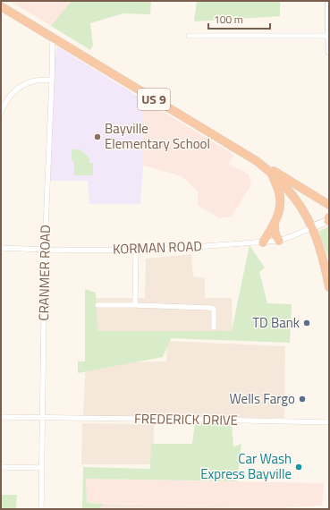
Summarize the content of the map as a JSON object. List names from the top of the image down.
{
  "streets": {
    "highway": ["US 9"],
    "street": ["KORMAN ROAD", "CRANMER ROAD", "FREDERICK DRIVE"]
  },
  "crossings": [
    ["US 9", "KORMAN ROAD"],
    ["US 9", "CRANMER ROAD"],
    ["KORMAN ROAD", "CRANMER ROAD"],
    ["CRANMER ROAD", "FREDERICK DRIVE"]
  ],
  "places": [
    "Bayville Elementary School",
    "TD Bank",
    "Wells Fargo",
    "Car Wash Express Bayville"
  ],
  "scale_bar": "100 m"
}
